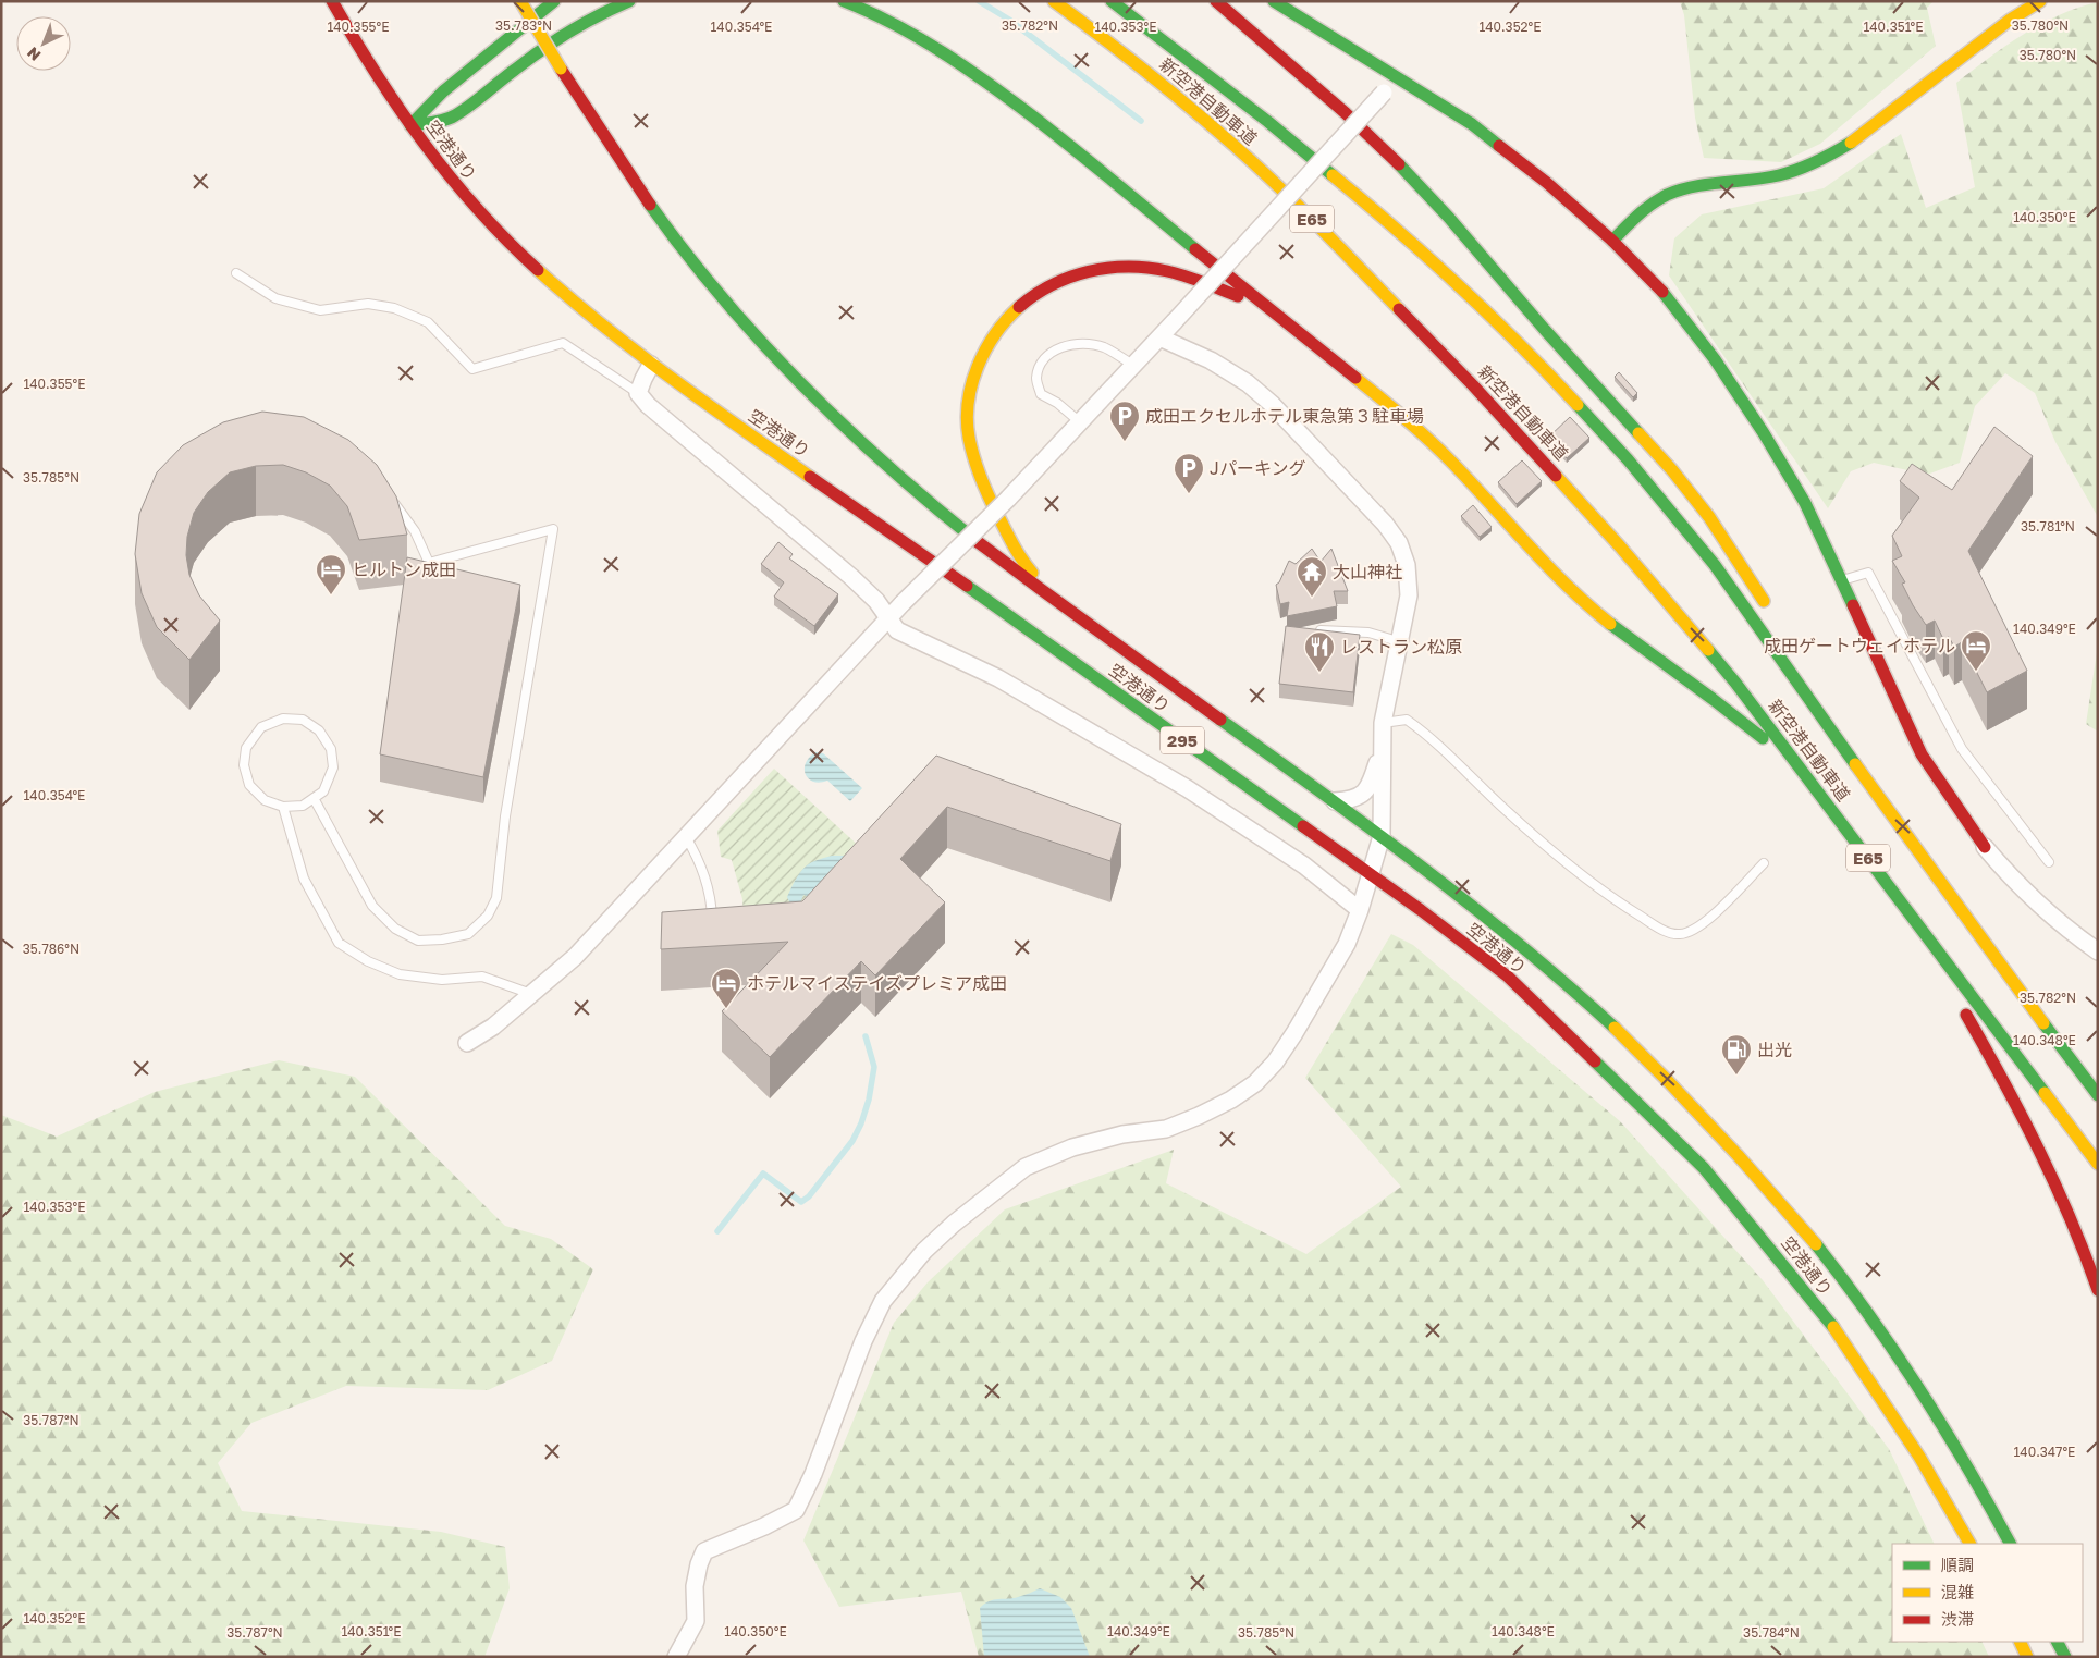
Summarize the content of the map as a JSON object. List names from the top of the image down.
{
  "streets": {
    "main road": [
      "新空港自動車道",
      "空港通り",
      "E65",
      "295"
    ]
  },
  "places": {
    "parking": ["成田エクセルホテル東急第３駐車場", "Jパーキング"],
    "hotel": ["ヒルトン成田", "成田ゲートウェイホテル", "ホテルマイステイズプレミア成田"],
    "temple": ["大山神社"],
    "restaurant": ["レストラン松原"],
    "fuel station": ["出光"]
  },
  "legend": ["順調", "混雑", "渋滞"],
  "north": "bottom left",
  "coordinates": [
    "35.783°N",
    "35.782°N",
    "35.780°N",
    "140.355°E",
    "140.354°E",
    "140.353°E",
    "140.352°E",
    "140.351°E",
    "140.350°E",
    "35.785°N",
    "35.781°N",
    "140.349°E",
    "35.786°N",
    "140.348°E",
    "35.787°N",
    "140.347°E",
    "35.784°N"
  ]
}
